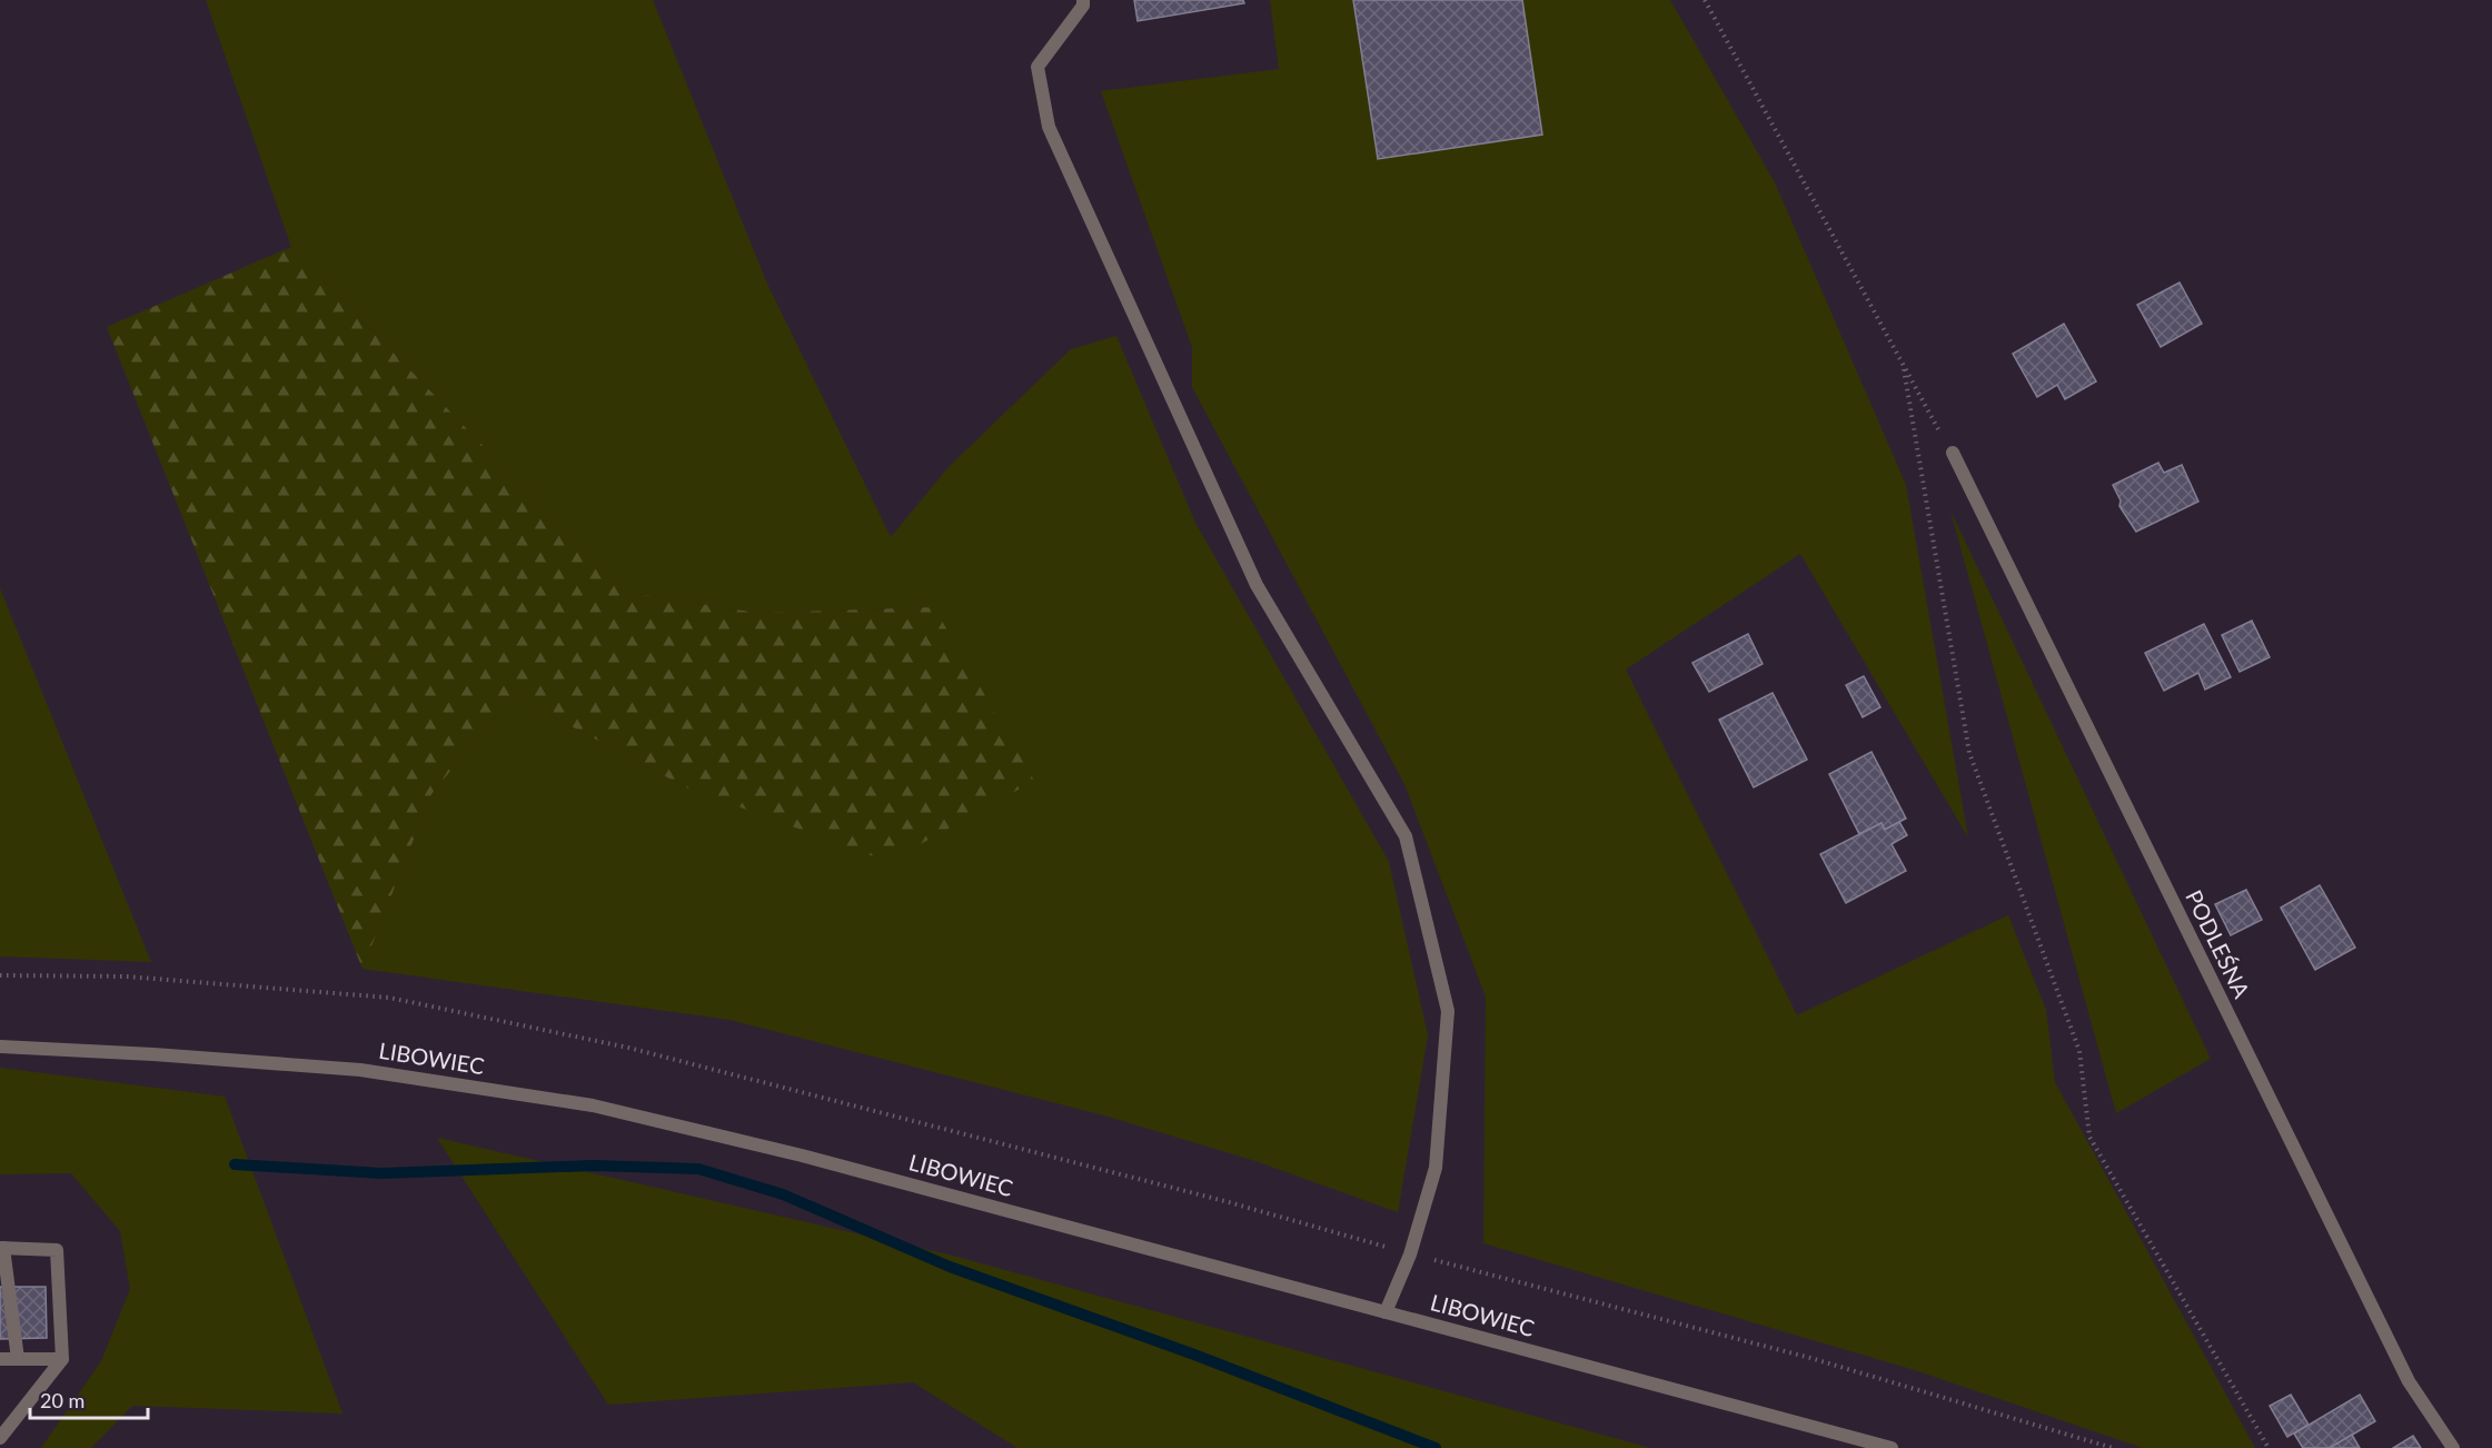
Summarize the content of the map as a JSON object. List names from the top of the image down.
{
  "streets": {
    "street": ["PODLEŚNA", "LIBOWIEC"]
  },
  "scale_bar": "20 m"
}
